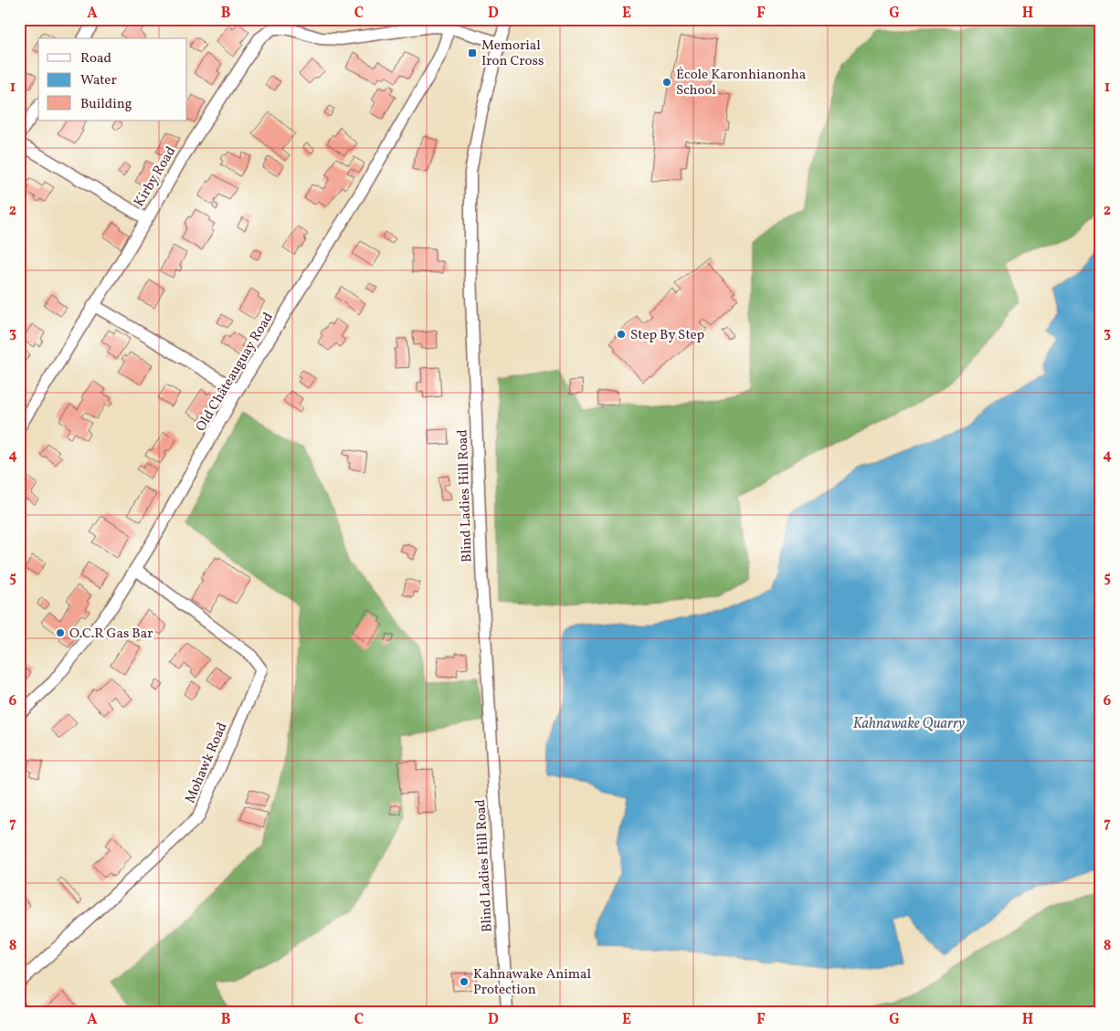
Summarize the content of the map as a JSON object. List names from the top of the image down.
{
  "streets": {
    "street": [
      "Kirby Road",
      "Old Châteauguay Road",
      "Blind Ladies Hill Road",
      "Mohawk Road"
    ]
  },
  "crossings": [
    ["Kirby Road", "Old Châteauguay Road"],
    ["Old Châteauguay Road", "Mohawk Road"]
  ],
  "water": ["Kahnawake Quarry"],
  "places": {
    "transit": ["Memorial Iron Cross"],
    "other": [
      "École Karonhianonha School",
      "Step By Step",
      "O.C.R Gas Bar",
      "Kahnawake Animal Protection"
    ]
  },
  "legend": ["Road", "Water", "Building"],
  "grid": {
    "columns": [
      "A",
      "B",
      "C",
      "D",
      "E",
      "F",
      "G",
      "H"
    ],
    "rows": [
      "1",
      "2",
      "3",
      "4",
      "5",
      "6",
      "7",
      "8"
    ]
  }
}
